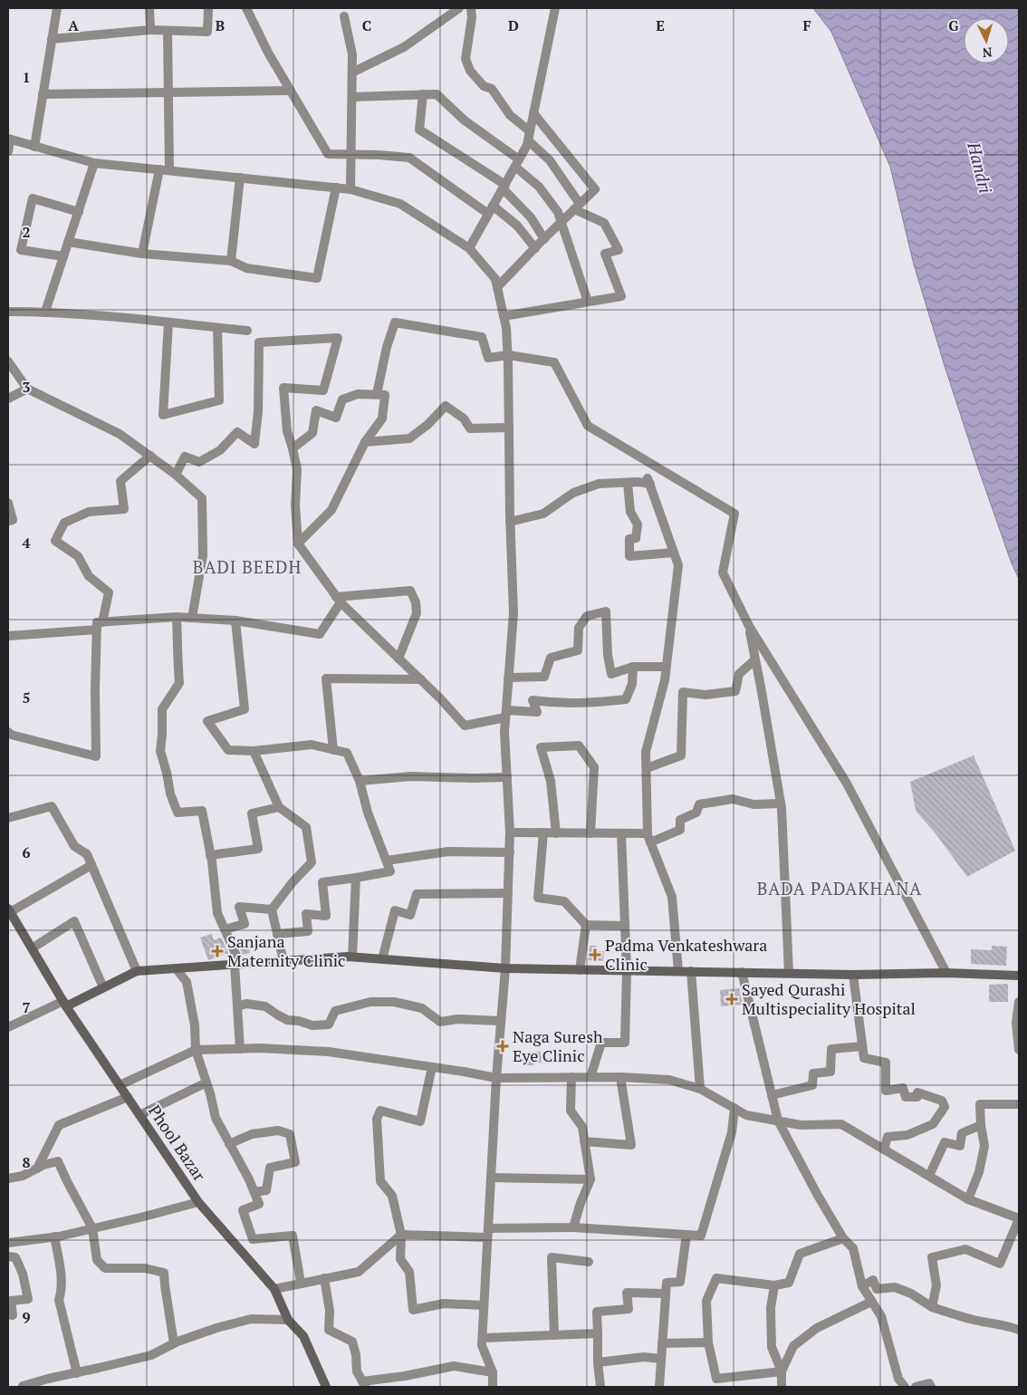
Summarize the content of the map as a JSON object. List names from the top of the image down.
{
  "streets": {
    "street": ["Phool Bazar"]
  },
  "districts": ["BADI BEEDH", "BADA PADAKHANA"],
  "water": ["Handri"],
  "places": {
    "health": [
      "Sanjana Maternity Clinic",
      "Padma Venkateshwara Clinic",
      "Sayed Qurashi Multispeciality Hospital",
      "Naga Suresh Eye Clinic"
    ]
  },
  "north": "bottom",
  "grid": {
    "columns": [
      "A",
      "B",
      "C",
      "D",
      "E",
      "F",
      "G"
    ],
    "rows": [
      "1",
      "2",
      "3",
      "4",
      "5",
      "6",
      "7",
      "8",
      "9"
    ]
  }
}
